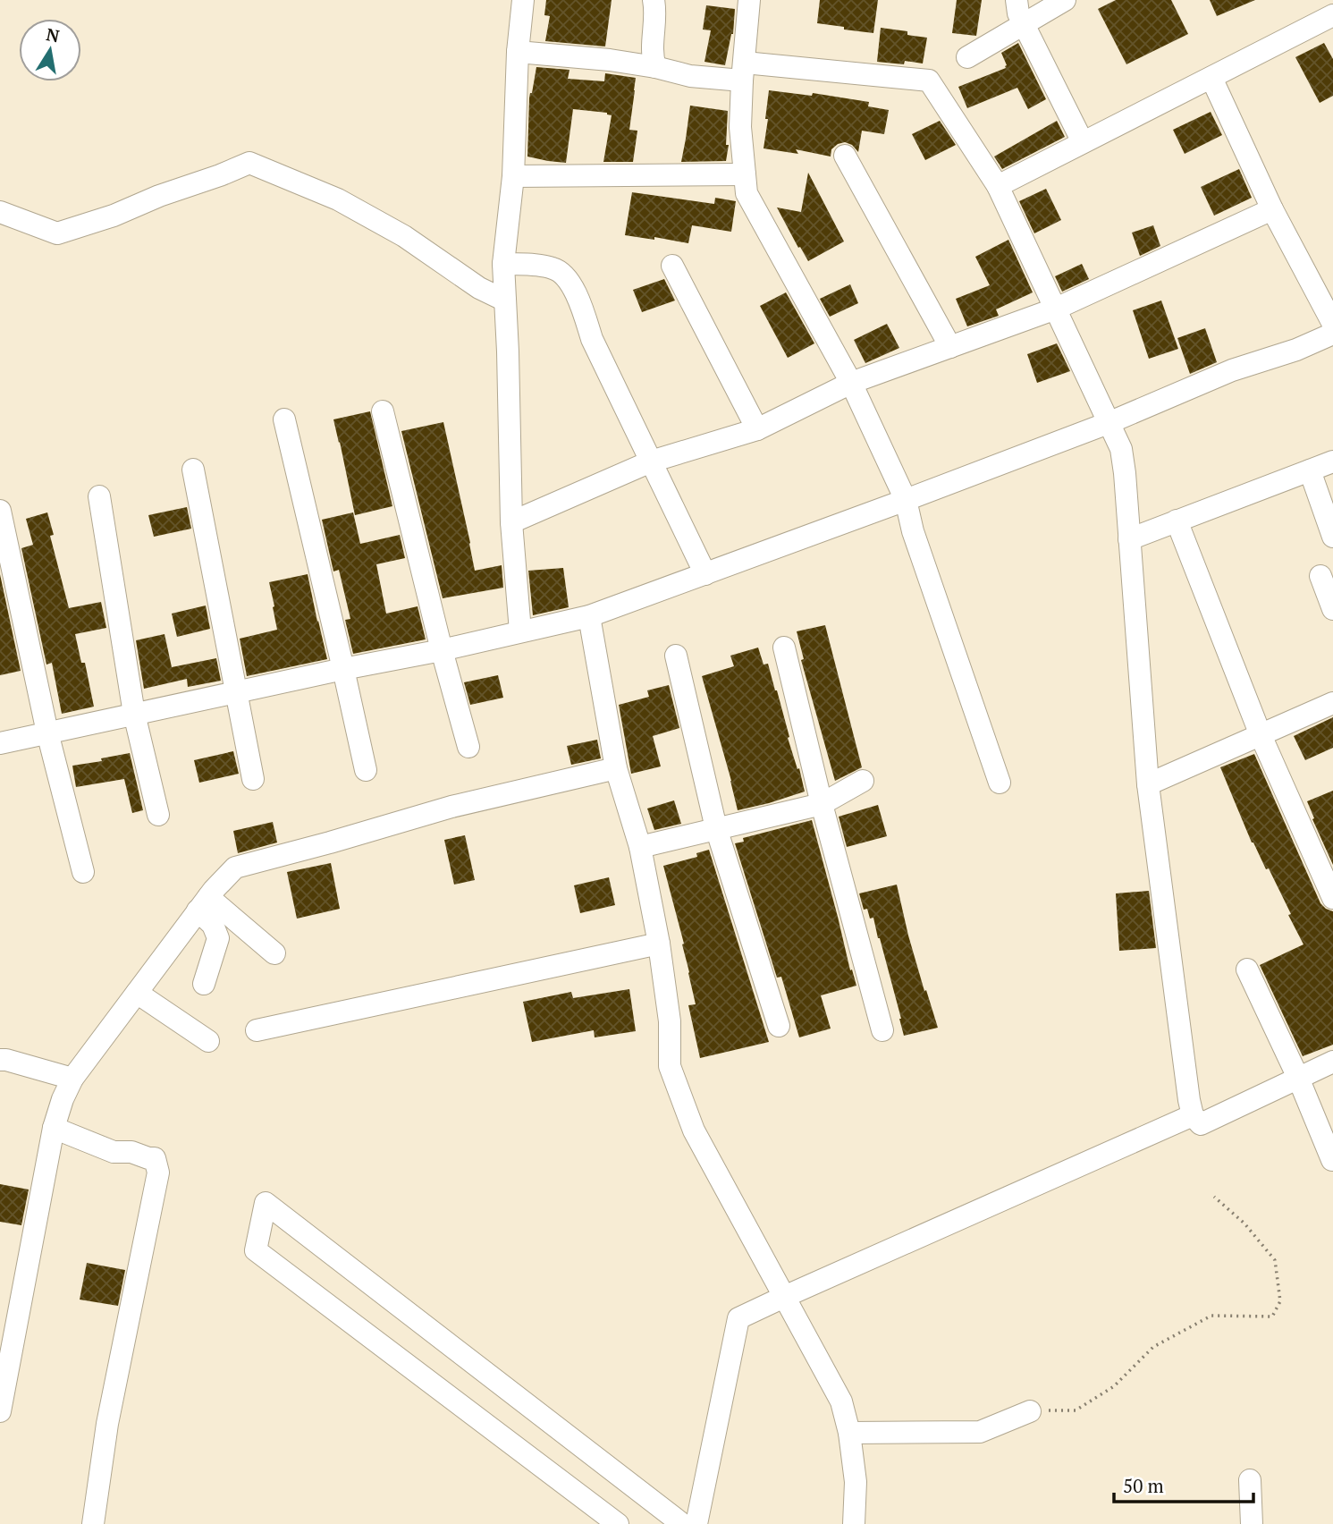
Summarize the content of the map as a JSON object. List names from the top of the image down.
{
  "scale_bar": "50 m",
  "north": "top"
}
